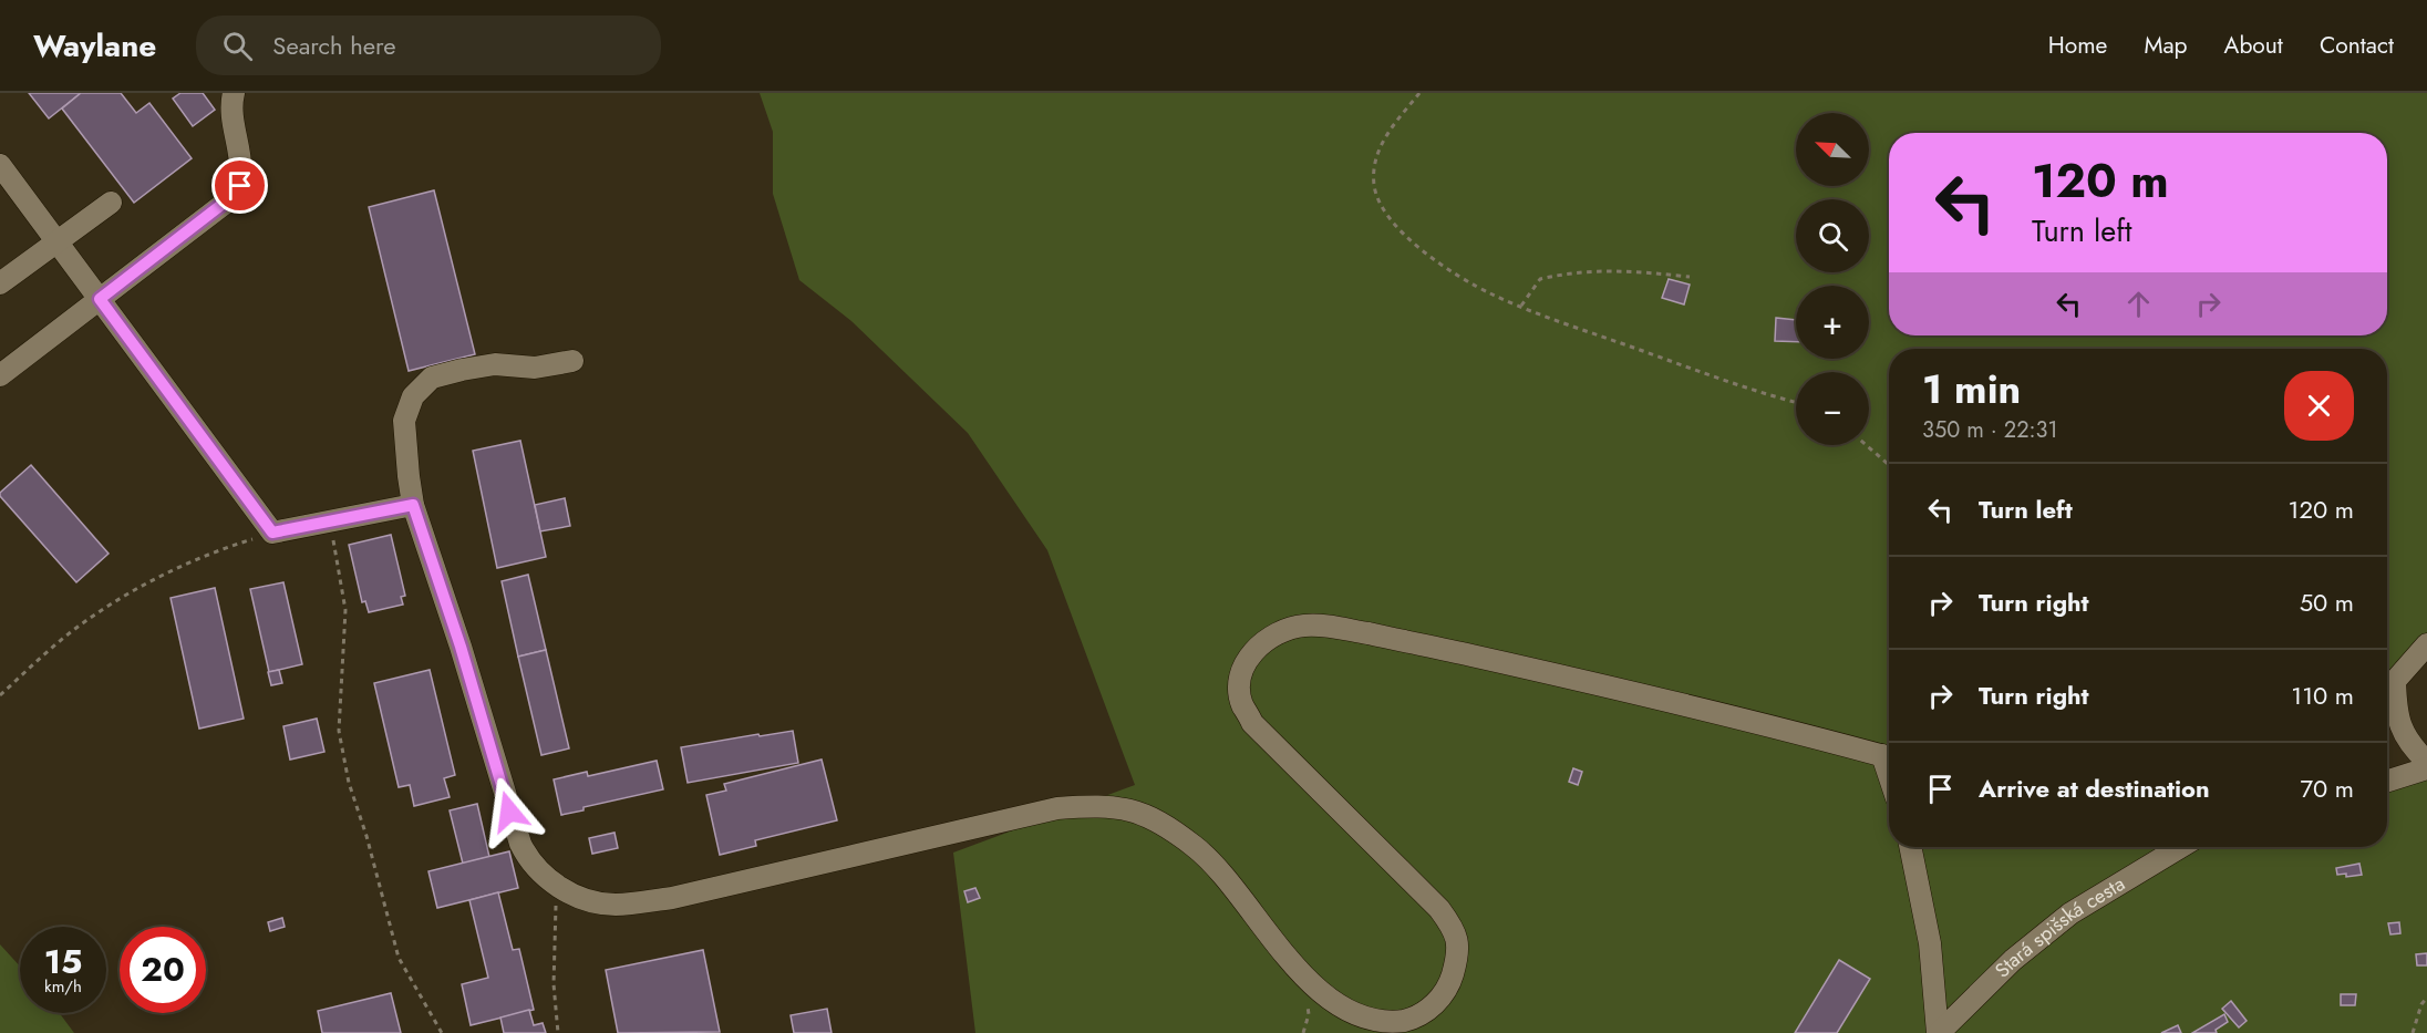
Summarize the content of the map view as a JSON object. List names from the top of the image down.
{
  "streets": {
    "street": ["Stará spišská cesta"]
  },
  "north": "top left",
  "page": {
    "header": "Waylane",
    "search": "Search here",
    "nav": [
      "Home",
      "Map",
      "About",
      "Contact"
    ],
    "map_buttons": ["+", "−"],
    "turn": ["120 m", "Turn left"],
    "heading": ["1 min", "350 m · 22:31"],
    "list": [
      {
        "name": "Turn left",
        "value": "120 m"
      },
      {
        "name": "Turn right",
        "value": "50 m"
      },
      {
        "name": "Turn right",
        "value": "110 m"
      },
      {
        "name": "Arrive at destination",
        "value": "70 m"
      }
    ],
    "speed": "15 km/h",
    "limit": "20"
  }
}
